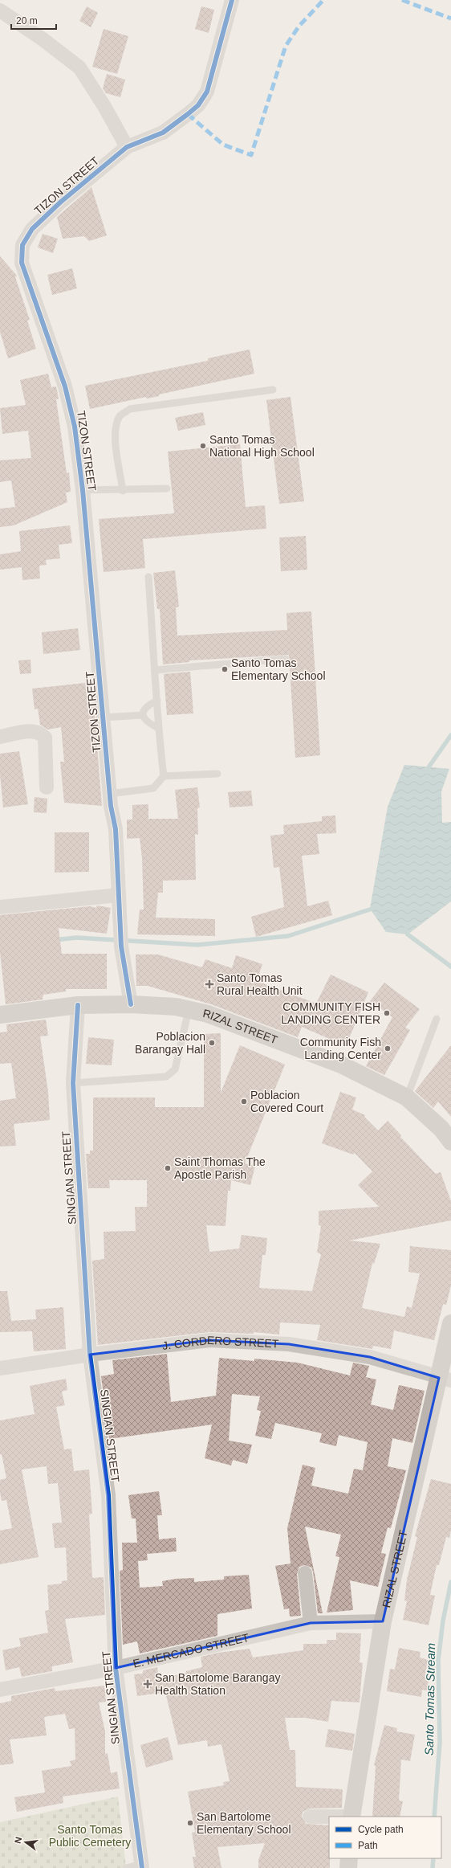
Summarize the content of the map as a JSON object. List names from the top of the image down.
{
  "streets": {
    "street": [
      "TIZON STREET",
      "RIZAL STREET",
      "SINGIAN STREET",
      "J. CORDERO STREET",
      "E. MERCADO STREET"
    ]
  },
  "crossings": [
    ["TIZON STREET", "RIZAL STREET"],
    ["RIZAL STREET", "SINGIAN STREET"],
    ["RIZAL STREET", "J. CORDERO STREET"],
    ["RIZAL STREET", "E. MERCADO STREET"],
    ["SINGIAN STREET", "J. CORDERO STREET"],
    ["SINGIAN STREET", "E. MERCADO STREET"]
  ],
  "water": ["Santo Tomas Stream"],
  "parks": ["Santo Tomas Public Cemetery"],
  "places": {
    "other": [
      "Santo Tomas National High School",
      "Santo Tomas Elementary School",
      "COMMUNITY FISH LANDING CENTER",
      "Poblacion Barangay Hall",
      "Community Fish Landing Center",
      "Poblacion Covered Court",
      "Saint Thomas The Apostle Parish",
      "San Bartolome Elementary School"
    ],
    "health": ["Santo Tomas Rural Health Unit", "San Bartolome Barangay Health Station"]
  },
  "legend": ["Cycle path", "Path"],
  "scale_bar": "20 m",
  "north": "left"
}
